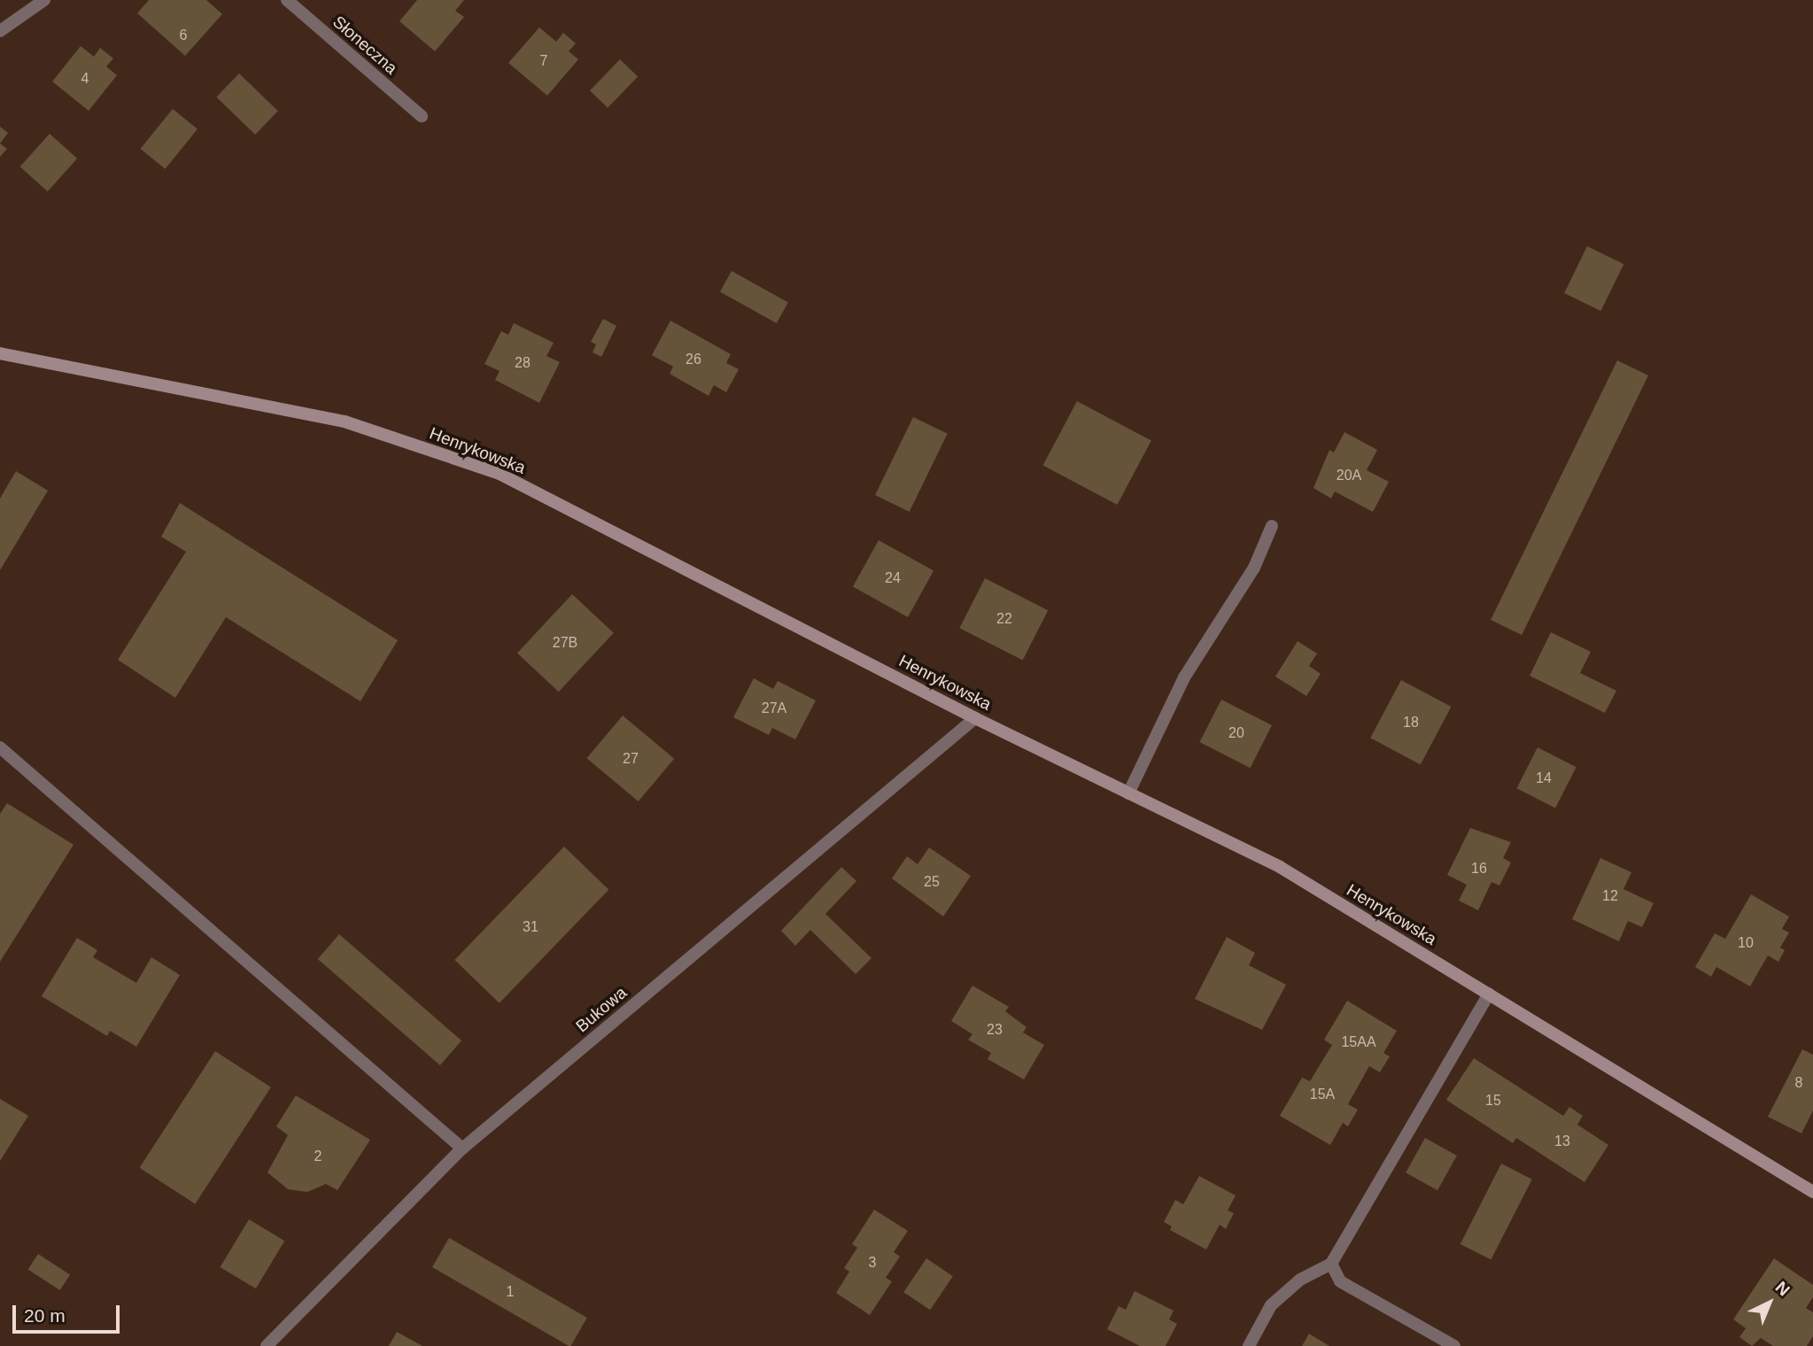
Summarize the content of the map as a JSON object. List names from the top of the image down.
{
  "streets": {
    "street": ["Słoneczna", "Henrykowska", "Bukowa"]
  },
  "crossings": [
    ["Henrykowska", "Bukowa"]
  ],
  "house_numbers": [
    "6",
    "7",
    "4",
    "26",
    "28",
    "20A",
    "24",
    "22",
    "27B",
    "27A",
    "18",
    "20",
    "27",
    "14",
    "16",
    "25",
    "12",
    "31",
    "10",
    "23",
    "15AA",
    "8",
    "15A",
    "15",
    "13",
    "2",
    "3",
    "1"
  ],
  "scale_bar": "20 m",
  "north": "top right"
}
